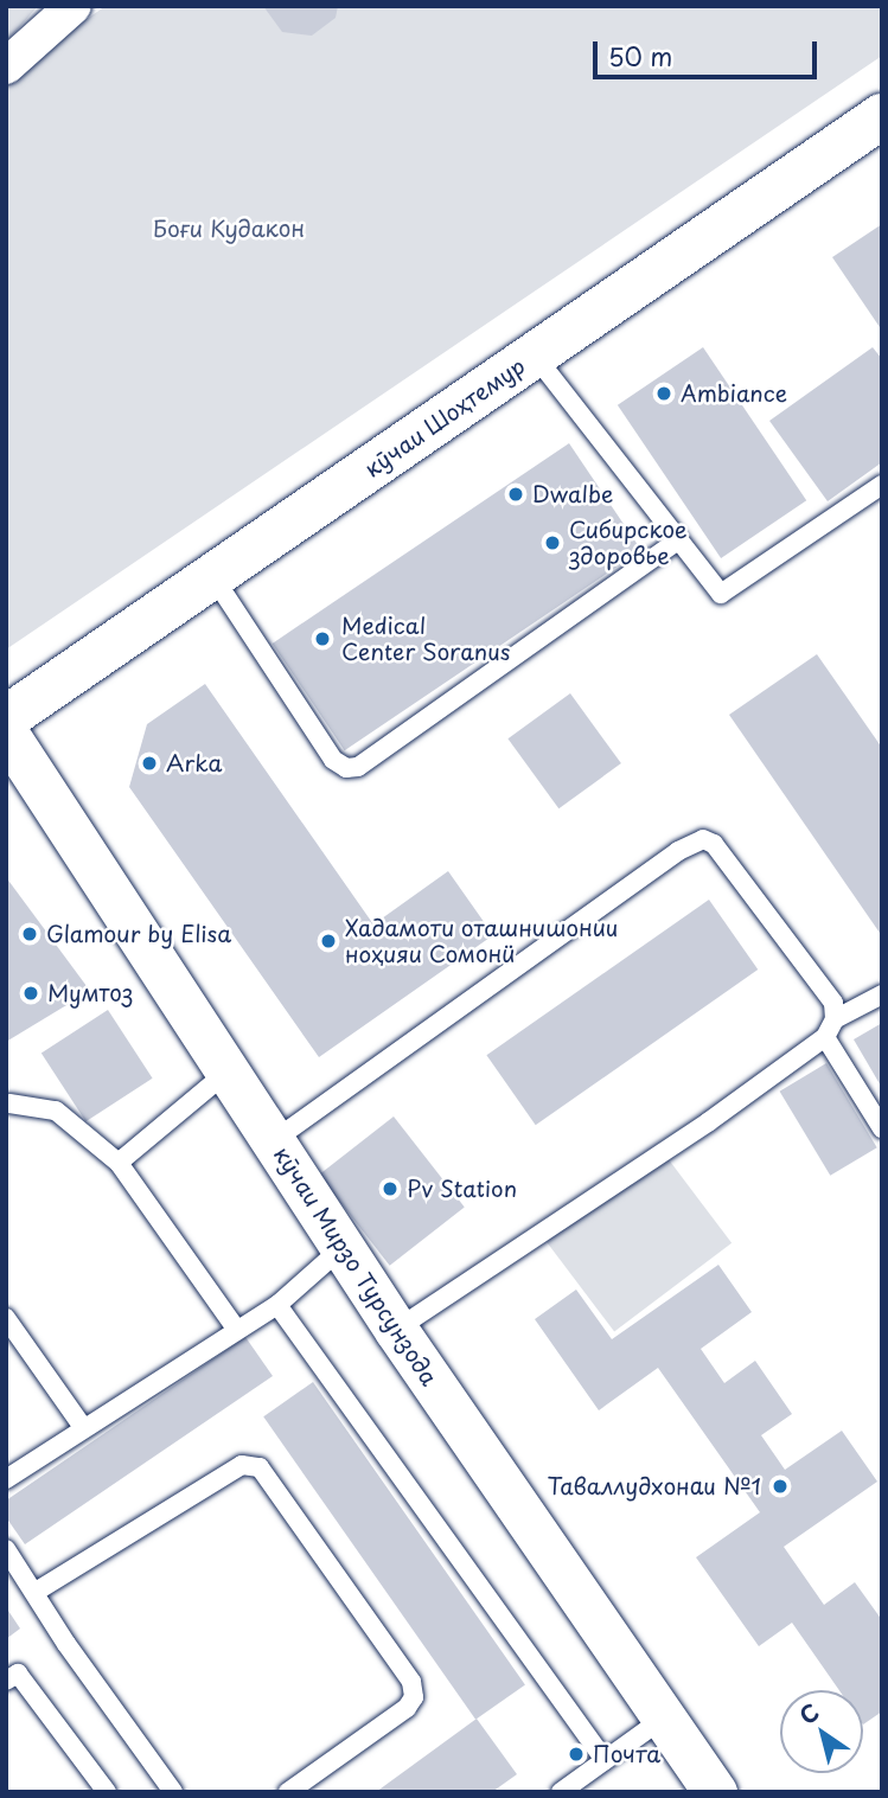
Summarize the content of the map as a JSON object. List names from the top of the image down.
{
  "streets": {
    "main road": ["кӯчаи Шоҳтемур"],
    "street": ["кӯчаи Мирзо Турсунзода"]
  },
  "parks": ["Боғи Кудакон"],
  "places": [
    "Ambiance",
    "Dwalbe",
    "Сибирское здоровье",
    "Medical Center Soranus",
    "Arka",
    "Glamour by Elisa",
    "Хадамоти оташнишонии ноҳияи Сомонӣ",
    "Мумтоз",
    "Pv Station",
    "Таваллудхонаи №1",
    "Почта"
  ],
  "scale_bar": "50 m",
  "north": "top left"
}
